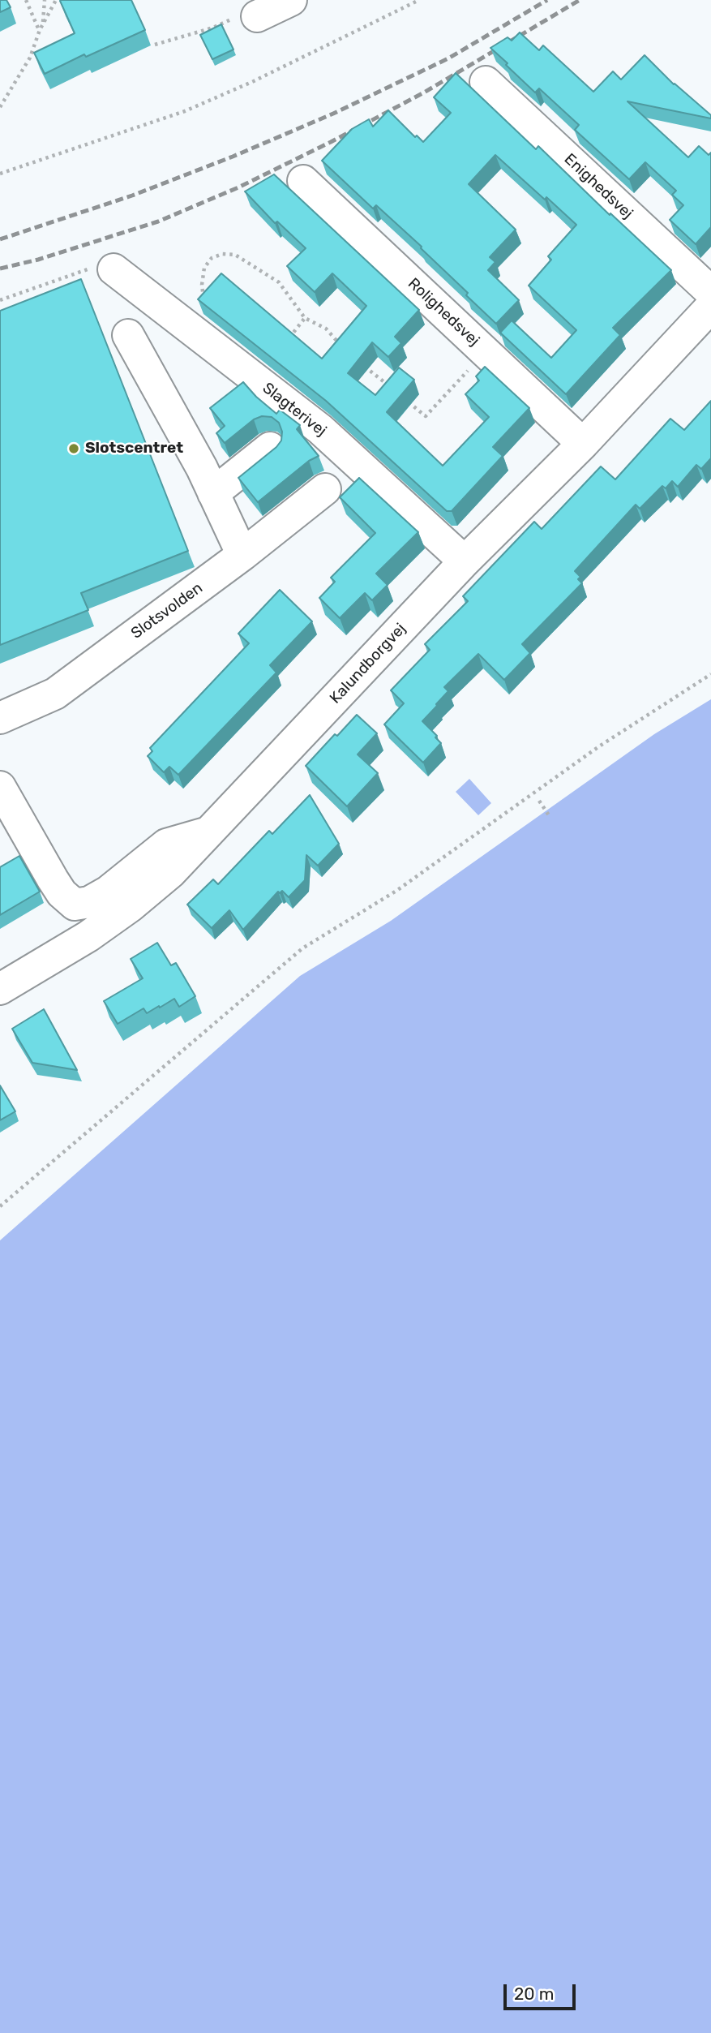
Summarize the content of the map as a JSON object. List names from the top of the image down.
{
  "streets": {
    "street": [
      "Enighedsvej",
      "Rolighedsvej",
      "Slagterivej",
      "Slotsvolden",
      "Kalundborgvej"
    ]
  },
  "crossings": [
    ["Rolighedsvej", "Kalundborgvej"],
    ["Slagterivej", "Kalundborgvej"]
  ],
  "places": ["Slotscentret"],
  "scale_bar": "20 m"
}
